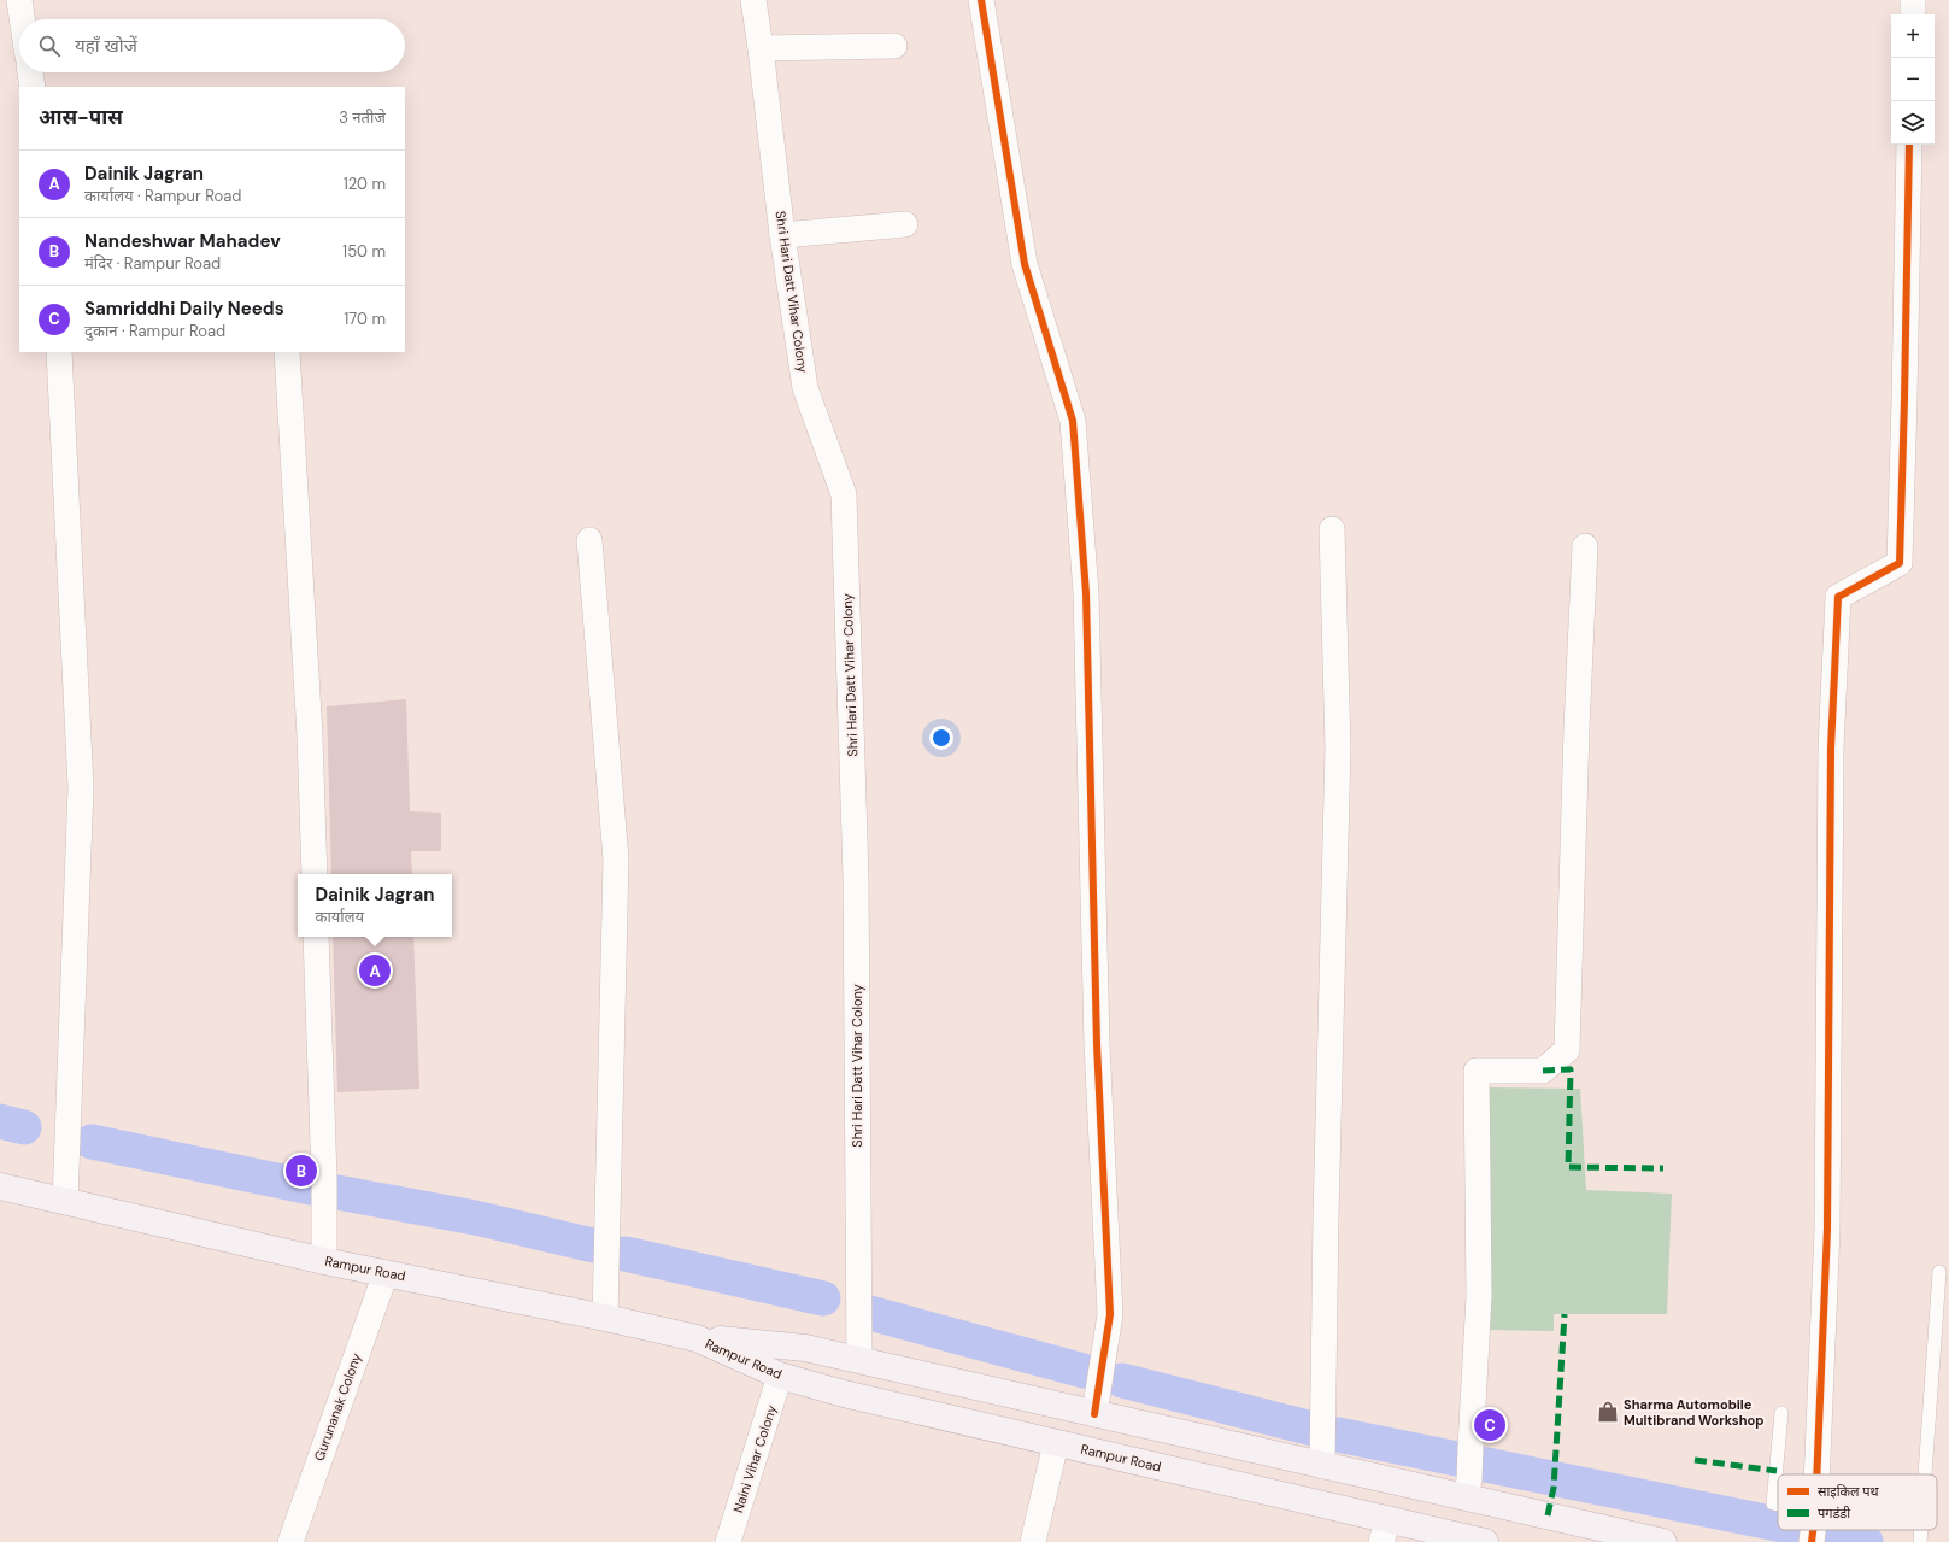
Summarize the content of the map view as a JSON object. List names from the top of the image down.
{
  "streets": {
    "main road": ["Rampur Road"],
    "street": ["Shri Hari Datt Vihar Colony", "Gurunanak Colony", "Naini Vihar Colony"]
  },
  "crossings": [
    ["Rampur Road", "Gurunanak Colony"],
    ["Rampur Road", "Naini Vihar Colony"]
  ],
  "places": {
    "shop": ["Sharma Automobile Multibrand Workshop"]
  },
  "legend": ["साइकिल पथ", "पगडंडी"],
  "page": {
    "map_buttons": ["+", "−"],
    "search": "यहाँ खोजें",
    "heading": ["आस-पास", "3 नतीजे"],
    "list": [
      {
        "mark": "A",
        "name": "Dainik Jagran",
        "note": "कार्यालय · Rampur Road",
        "value": "120 m"
      },
      {
        "mark": "B",
        "name": "Nandeshwar Mahadev",
        "note": "मंदिर · Rampur Road",
        "value": "150 m"
      },
      {
        "mark": "C",
        "name": "Samriddhi Daily Needs",
        "note": "दुकान · Rampur Road",
        "value": "170 m"
      }
    ],
    "popup": ["Dainik Jagran", "कार्यालय"],
    "pins": ["A", "B", "C"]
  }
}
